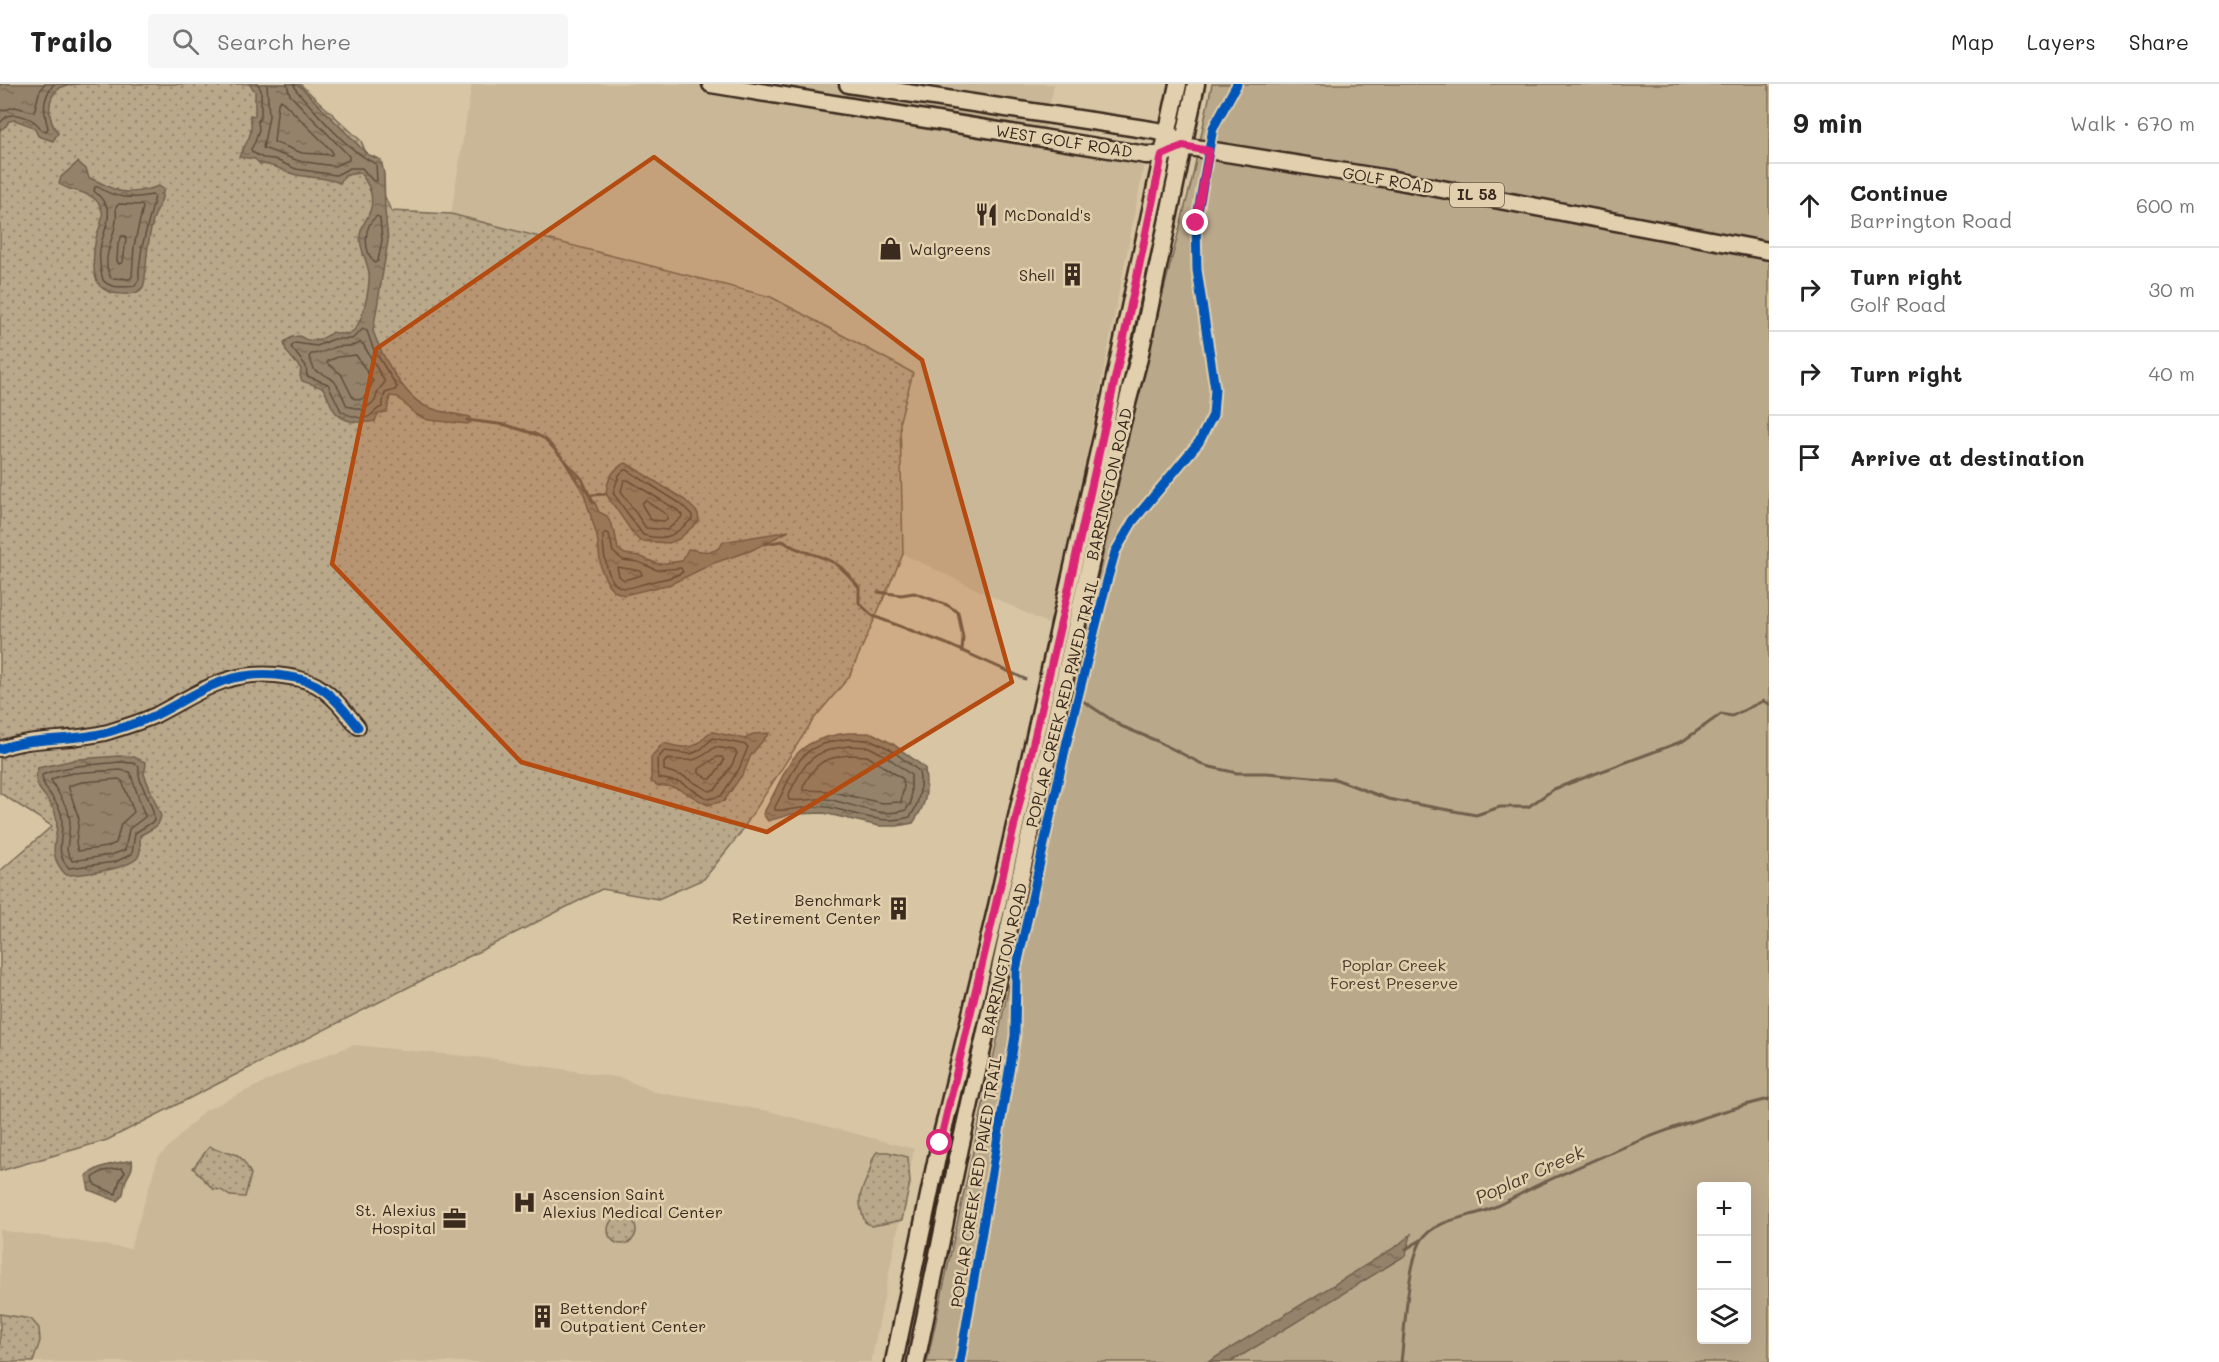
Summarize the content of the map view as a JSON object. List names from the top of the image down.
{
  "streets": {
    "main road": [
      "WEST GOLF ROAD",
      "GOLF ROAD",
      "IL 58",
      "BARRINGTON ROAD"
    ],
    "cycle path": ["POPLAR CREEK RED PAVED TRAIL"]
  },
  "crossings": [
    ["WEST GOLF ROAD", "GOLF ROAD"],
    ["WEST GOLF ROAD", "BARRINGTON ROAD"],
    ["GOLF ROAD", "BARRINGTON ROAD"]
  ],
  "water": ["Poplar Creek"],
  "parks": ["Poplar Creek Forest Preserve"],
  "places": {
    "restaurant": ["McDonald's"],
    "shop": ["Walgreens"],
    "building": ["Shell", "Benchmark Retirement Center", "Bettendorf Outpatient Center"],
    "hospital": ["Ascension Saint Alexius Medical Center"],
    "office": ["St. Alexius Hospital"]
  },
  "page": {
    "header": "Trailo",
    "search": "Search here",
    "nav": ["Map", "Layers", "Share"],
    "heading": ["9 min", "Walk · 670 m"],
    "list": [
      ["Continue", "Barrington Road", "600 m"],
      ["Turn right", "Golf Road", "30 m"],
      ["Turn right", "40 m"],
      "Arrive at destination"
    ],
    "map_buttons": ["+", "−"]
  }
}
